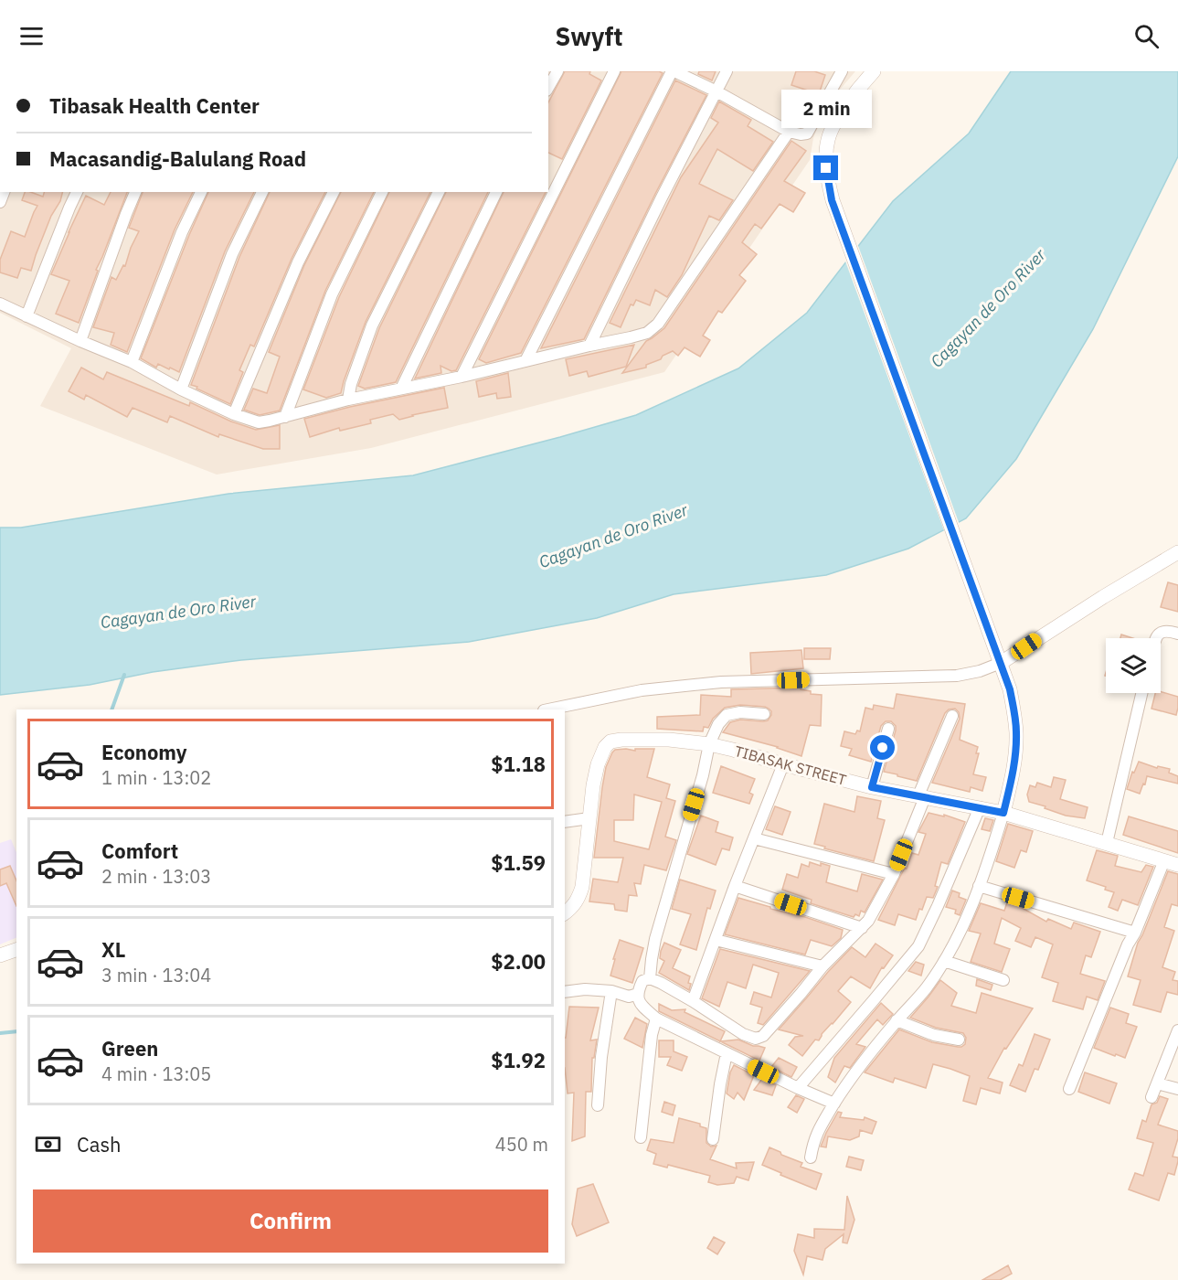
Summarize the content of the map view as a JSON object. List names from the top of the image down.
{
  "streets": {
    "street": ["TIBASAK STREET"]
  },
  "water": ["Cagayan de Oro River"],
  "page": {
    "header": "Swyft",
    "banner": ["Tibasak Health Center", "Macasandig-Balulang Road"],
    "bubble": "2 min",
    "list": [
      {
        "name": "Economy",
        "note": "1 min · 13:02",
        "value": "$1.18"
      },
      {
        "name": "Comfort",
        "note": "2 min · 13:03",
        "value": "$1.59"
      },
      {
        "name": "XL",
        "note": "3 min · 13:04",
        "value": "$2.00"
      },
      {
        "name": "Green",
        "note": "4 min · 13:05",
        "value": "$1.92"
      }
    ],
    "pay": ["Cash", "450 m"],
    "buttons": "Confirm"
  }
}
